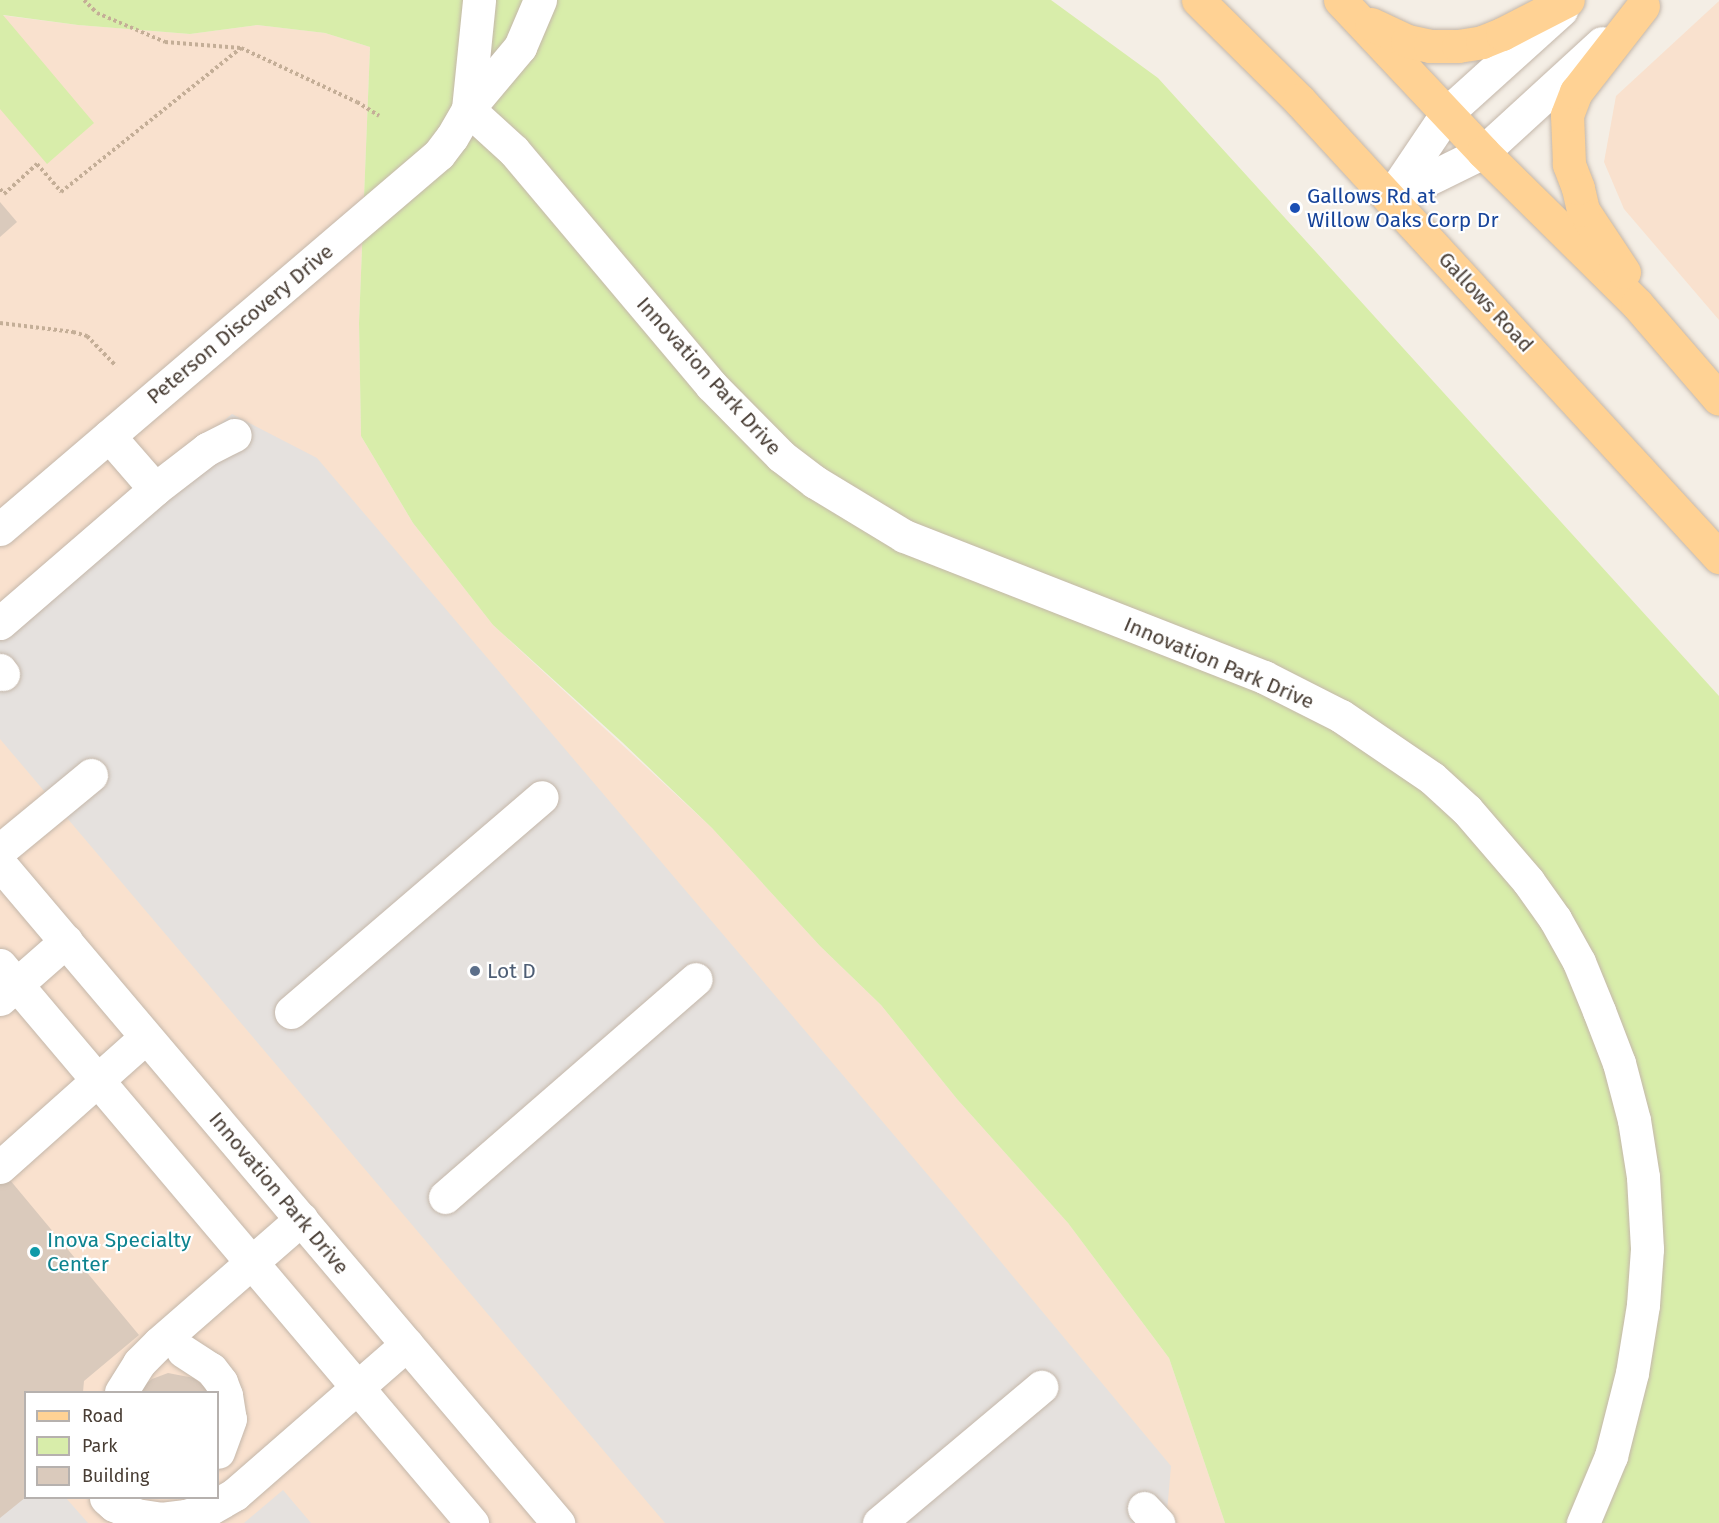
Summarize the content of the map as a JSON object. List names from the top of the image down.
{
  "streets": {
    "main road": ["Gallows Road"],
    "street": ["Peterson Discovery Drive", "Innovation Park Drive"]
  },
  "crossings": [
    ["Peterson Discovery Drive", "Innovation Park Drive"]
  ],
  "places": ["Gallows Rd at Willow Oaks Corp Dr", "Lot D", "Inova Specialty Center"],
  "legend": ["Road", "Park", "Building"]
}
